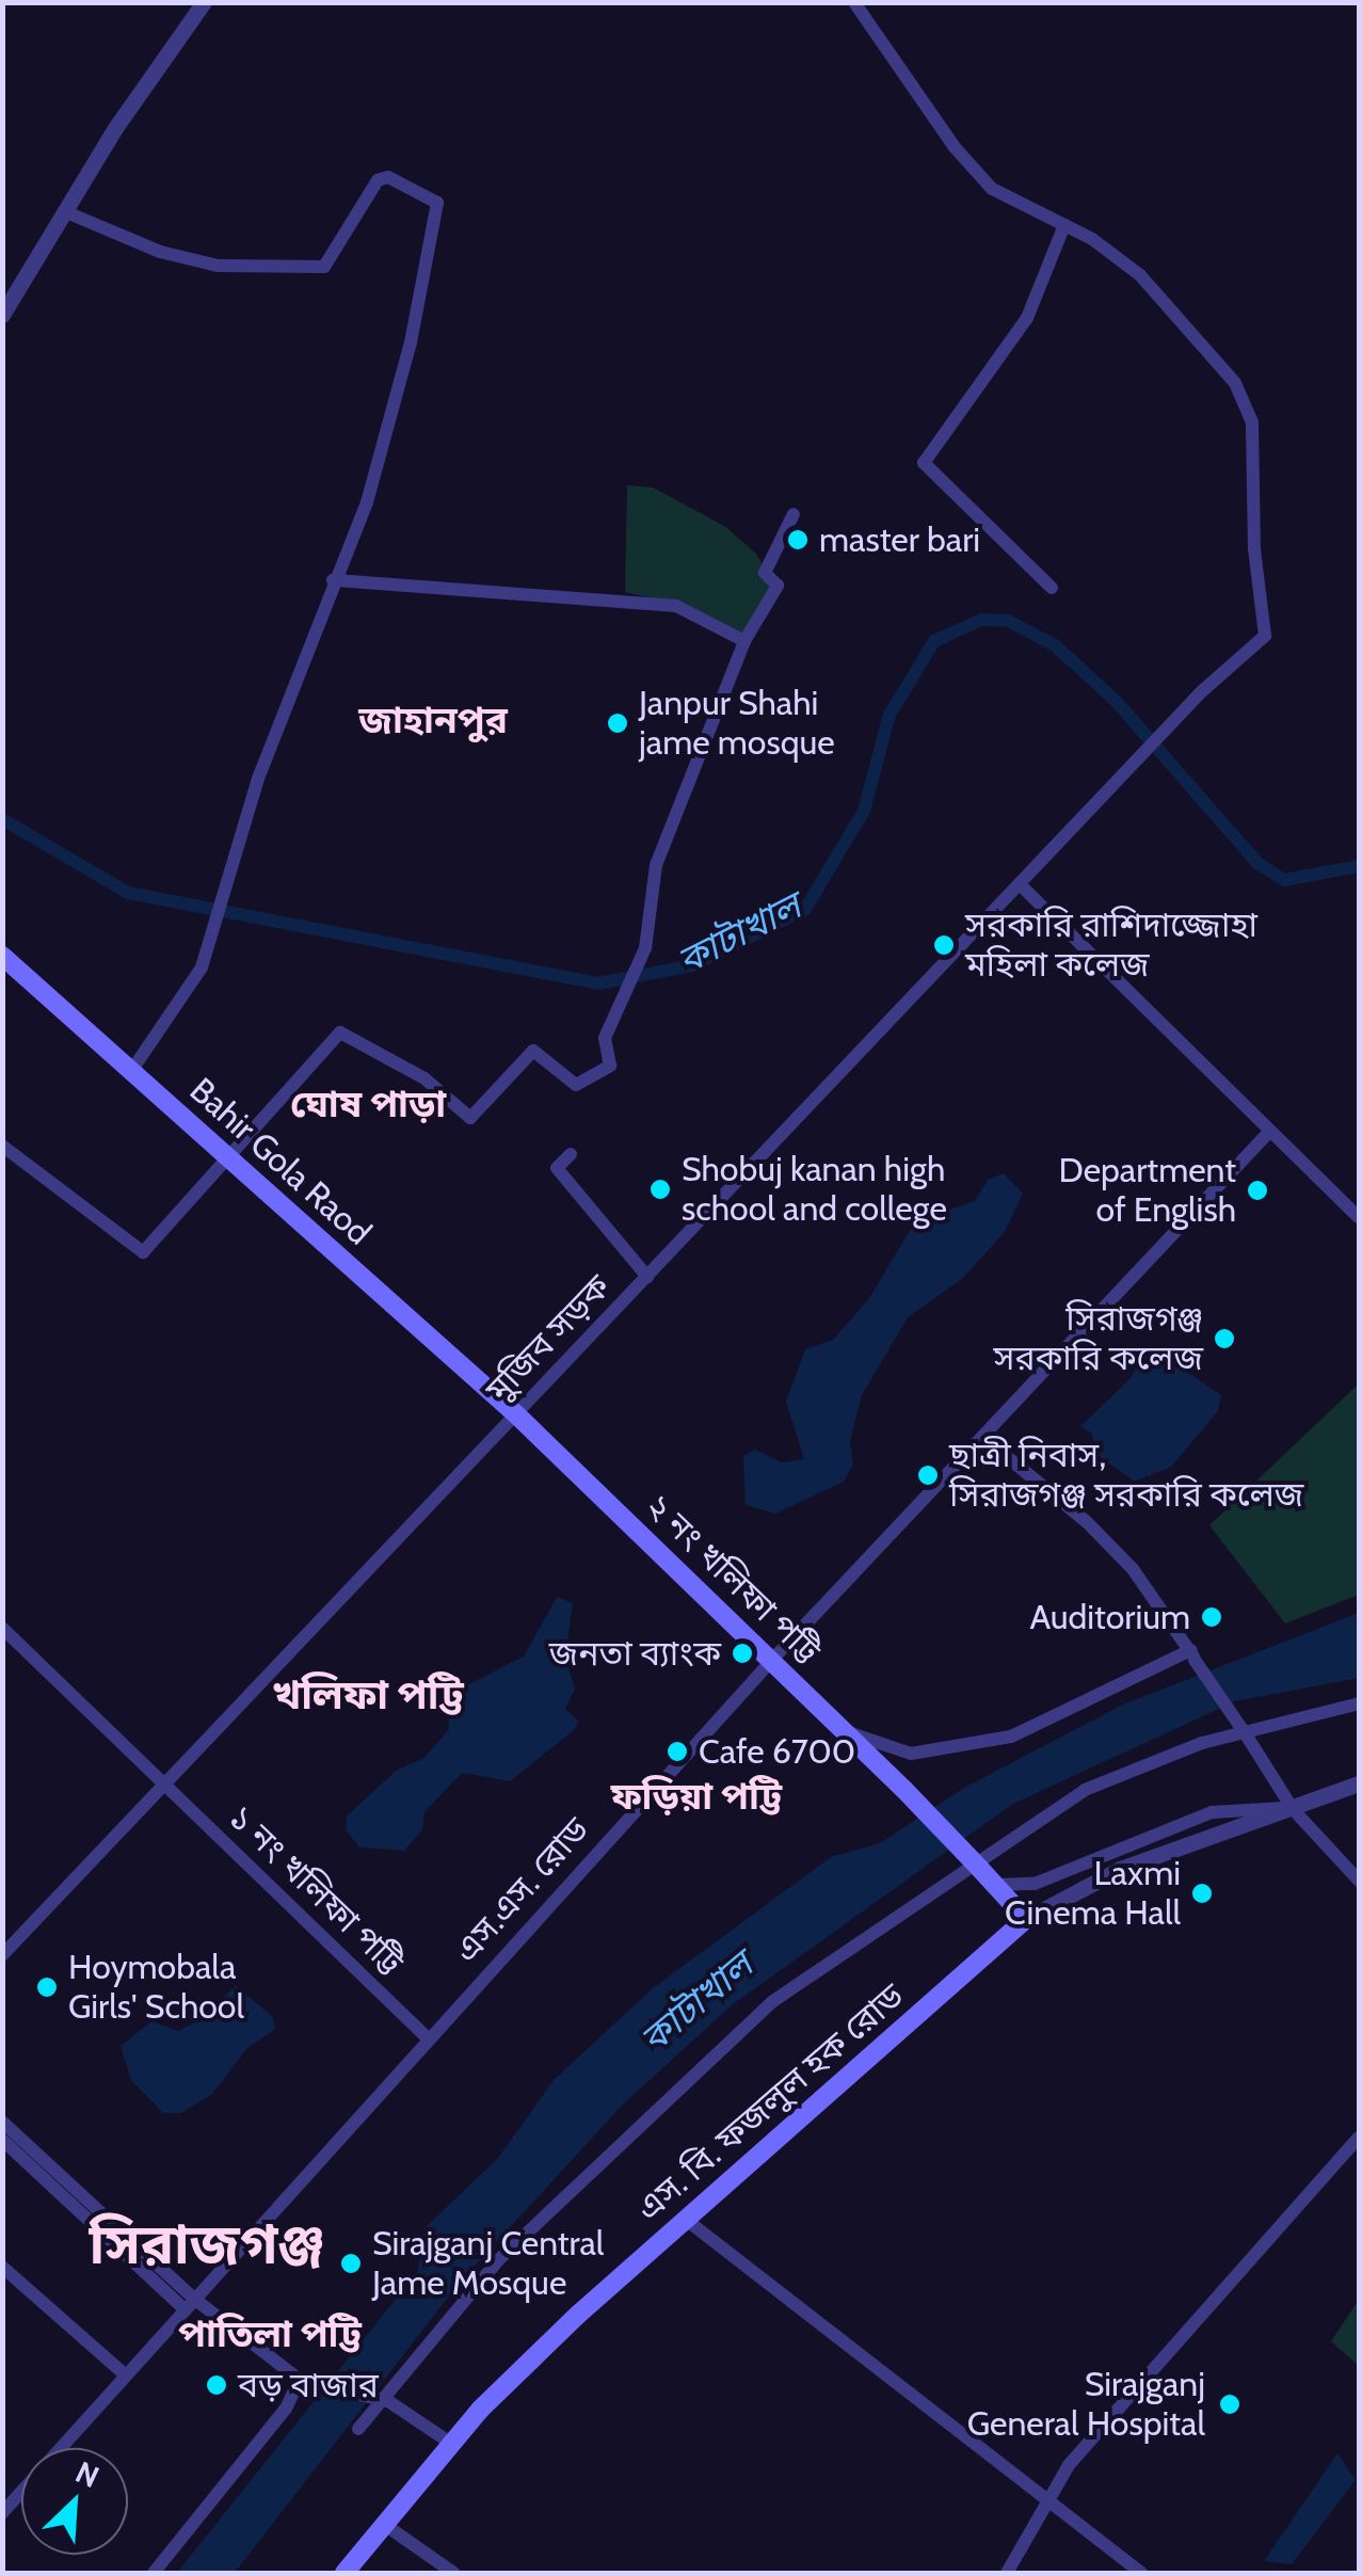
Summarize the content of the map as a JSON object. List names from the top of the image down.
{
  "streets": {
    "main road": ["Bahir Gola Raod", "২ নং খলিফা পট্টি", "এস. বি. ফজলুল হক রোড"],
    "street": ["মুজিব সড়ক", "১ নং খলিফা পট্টি", "এস.এস. রোড"]
  },
  "crossings": [
    ["Bahir Gola Raod", "মুজিব সড়ক"],
    ["Bahir Gola Raod", "২ নং খলিফা পট্টি"],
    ["মুজিব সড়ক", "২ নং খলিফা পট্টি"],
    ["মুজিব সড়ক", "১ নং খলিফা পট্টি"],
    ["২ নং খলিফা পট্টি", "এস.এস. রোড"],
    ["২ নং খলিফা পট্টি", "এস. বি. ফজলুল হক রোড"],
    ["১ নং খলিফা পট্টি", "এস.এস. রোড"]
  ],
  "districts": [
    "জাহানপুর",
    "ঘোষ পাড়া",
    "খলিফা পট্টি",
    "ফড়িয়া পট্টি",
    "সিরাজগঞ্জ",
    "পাতিলা পট্টি"
  ],
  "water": ["কাটাখাল"],
  "places": [
    "master bari",
    "Janpur Shahi jame mosque",
    "সরকারি রাশিদাজ্জোহা মহিলা কলেজ",
    "Shobuj kanan high school and college",
    "Department of English",
    "সিরাজগঞ্জ সরকারি কলেজ",
    "ছাত্রী নিবাস, সিরাজগঞ্জ সরকারি কলেজ",
    "Auditorium",
    "জনতা ব্যাংক",
    "Cafe 6700",
    "Laxmi Cinema Hall",
    "Hoymobala Girls' School",
    "Sirajganj Central Jame Mosque",
    "বড় বাজার",
    "Sirajganj General Hospital"
  ],
  "north": "top right"
}
